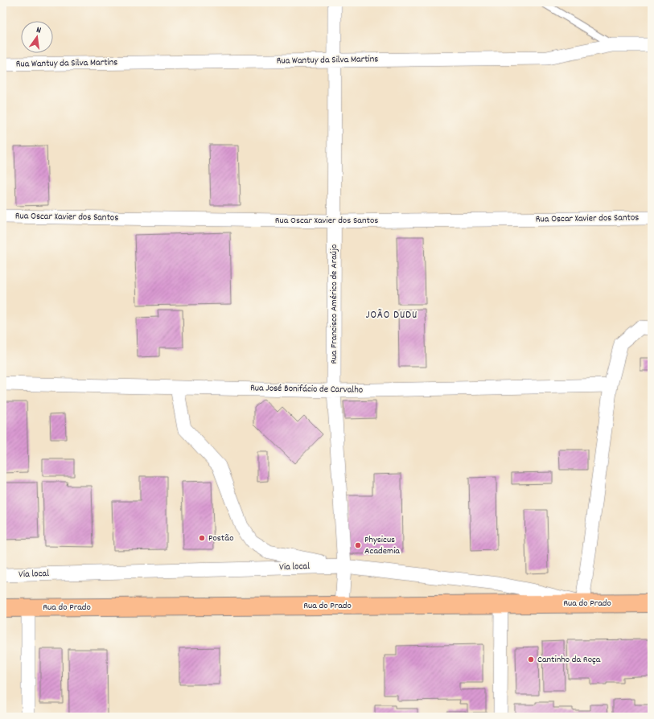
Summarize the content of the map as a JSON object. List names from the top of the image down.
{
  "streets": {
    "main road": ["Rua do Prado"],
    "street": [
      "Rua Wantuy da Silva Martins",
      "Rua Oscar Xavier dos Santos",
      "Rua Francisco Américo de Araújo",
      "Rua José Bonifácio de Carvalho",
      "Via local"
    ]
  },
  "crossings": [
    ["Rua Wantuy da Silva Martins", "Rua Francisco Américo de Araújo"],
    ["Rua Oscar Xavier dos Santos", "Rua Francisco Américo de Araújo"],
    ["Rua Francisco Américo de Araújo", "Rua José Bonifácio de Carvalho"],
    ["Rua Francisco Américo de Araújo", "Via local"],
    ["Rua Francisco Américo de Araújo", "Rua do Prado"],
    ["Via local", "Rua do Prado"]
  ],
  "districts": ["JOÃO DUDU"],
  "places": ["Postão", "Physicus Academia", "Cantinho da Roça"],
  "north": "top"
}
